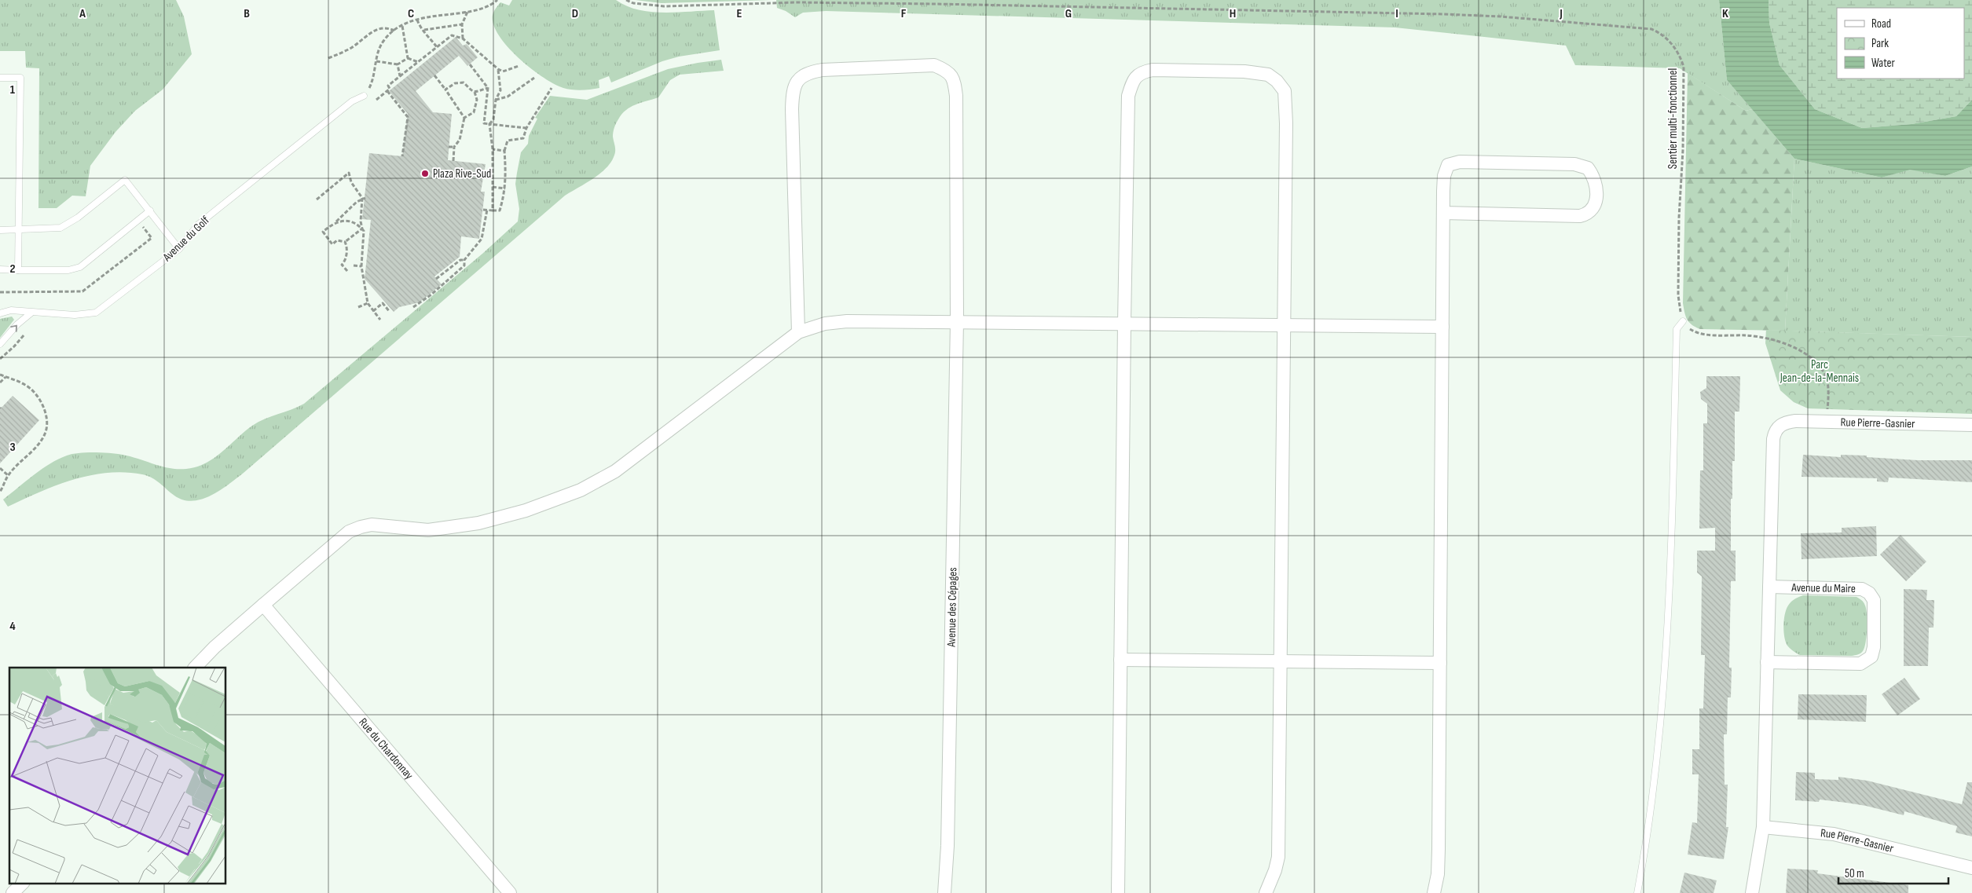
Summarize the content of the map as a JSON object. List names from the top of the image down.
{
  "streets": {
    "street": [
      "Rue Pierre-Gasnier",
      "Avenue du Maire",
      "Avenue des Cépages",
      "Rue du Chardonnay"
    ],
    "lane": ["Avenue du Golf"],
    "path": ["Sentier multi-fonctionnel"]
  },
  "crossings": [
    ["Rue Pierre-Gasnier", "Avenue du Maire"]
  ],
  "parks": ["Parc Jean-de-la-Mennais"],
  "places": ["Plaza Rive-Sud"],
  "legend": ["Road", "Park", "Water"],
  "scale_bar": "50 m",
  "grid": {
    "columns": [
      "A",
      "B",
      "C",
      "D",
      "E",
      "F",
      "G",
      "H",
      "I",
      "J",
      "K"
    ],
    "rows": [
      "1",
      "2",
      "3",
      "4"
    ]
  }
}
